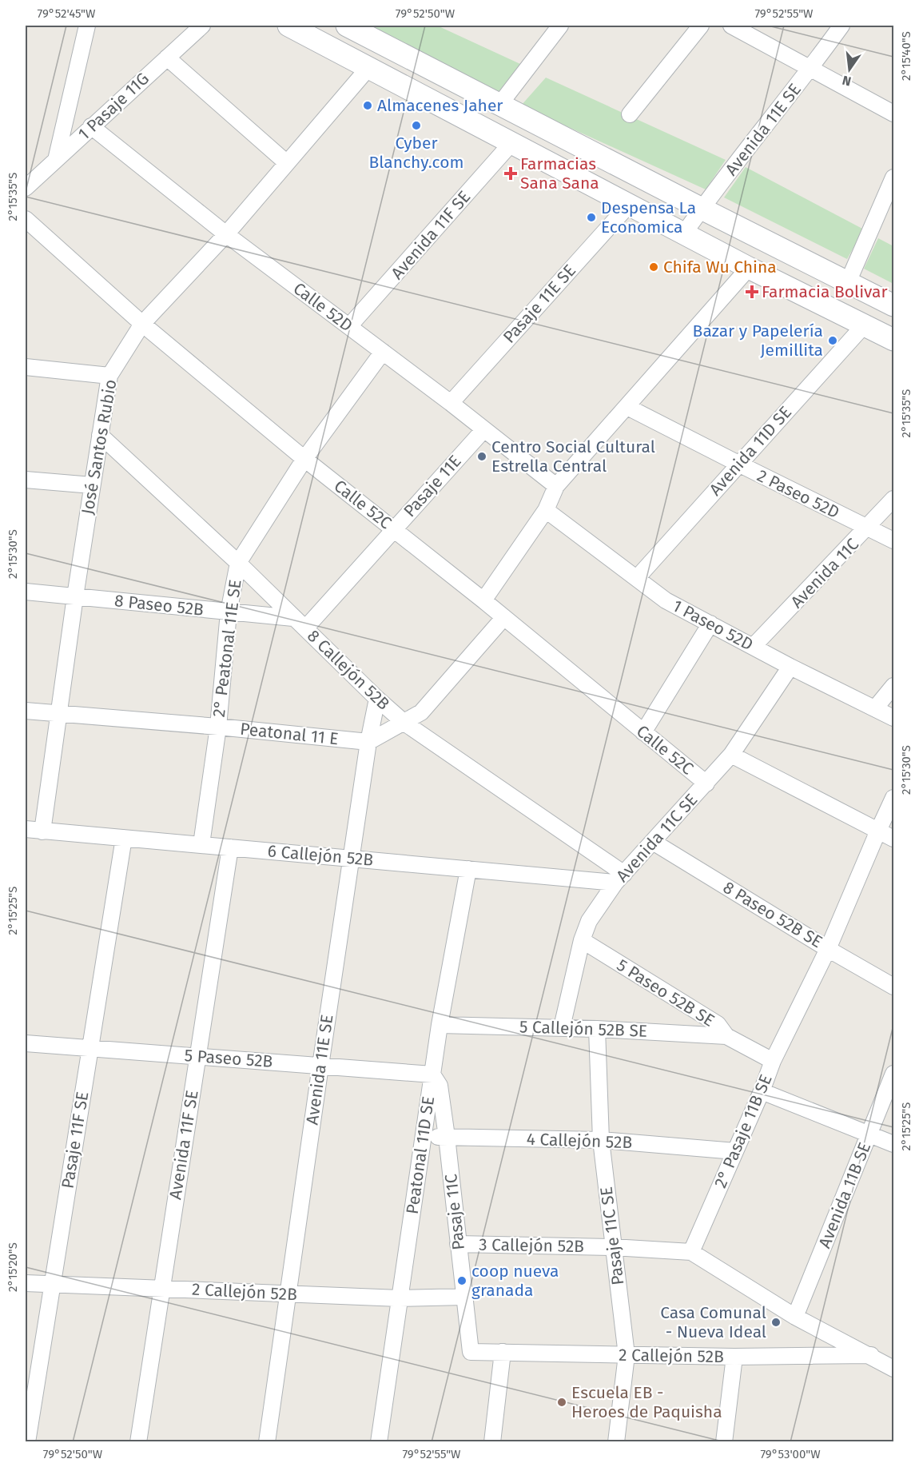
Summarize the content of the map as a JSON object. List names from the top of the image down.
{
  "streets": {
    "street": [
      "1 Pasaje 11G",
      "Avenida 11E SE",
      "Avenida 11F SE",
      "Pasaje 11E SE",
      "Calle 52D",
      "José Santos Rubio",
      "Avenida 11D SE",
      "Pasaje 11E",
      "2 Paseo 52D",
      "Calle 52C",
      "Avenida 11C",
      "8 Paseo 52B",
      "1 Paseo 52D",
      "2° Peatonal 11E SE",
      "8 Callejón 52B",
      "Peatonal 11 E",
      "Avenida 11C SE",
      "6 Callejón 52B",
      "8 Paseo 52B SE",
      "5 Paseo 52B SE",
      "5 Callejón 52B SE",
      "5 Paseo 52B",
      "2° Pasaje 11B SE",
      "Pasaje 11F SE",
      "4 Callejón 52B",
      "Peatonal 11D SE",
      "Avenida 11B SE",
      "Pasaje 11C",
      "Pasaje 11C SE",
      "3 Callejón 52B",
      "2 Callejón 52B"
    ]
  },
  "crossings": [
    ["1 Pasaje 11G", "Calle 52D"],
    ["Avenida 11E SE", "8 Callejón 52B"],
    ["Avenida 11E SE", "Peatonal 11 E"],
    ["Avenida 11E SE", "6 Callejón 52B"],
    ["Avenida 11E SE", "5 Paseo 52B"],
    ["Avenida 11E SE", "2 Callejón 52B"],
    ["Avenida 11F SE", "Calle 52D"],
    ["Avenida 11F SE", "6 Callejón 52B"],
    ["Avenida 11F SE", "5 Paseo 52B"],
    ["Avenida 11F SE", "2 Callejón 52B"],
    ["Pasaje 11E SE", "Calle 52D"],
    ["Calle 52D", "José Santos Rubio"],
    ["Calle 52D", "Pasaje 11E"],
    ["Calle 52D", "2° Peatonal 11E SE"],
    ["José Santos Rubio", "Calle 52C"],
    ["José Santos Rubio", "8 Paseo 52B"],
    ["José Santos Rubio", "8 Callejón 52B"],
    ["José Santos Rubio", "Peatonal 11 E"],
    ["José Santos Rubio", "6 Callejón 52B"],
    ["Avenida 11D SE", "2 Paseo 52D"],
    ["Avenida 11D SE", "1 Paseo 52D"],
    ["Pasaje 11E", "Calle 52C"],
    ["Pasaje 11E", "8 Callejón 52B"],
    ["2 Paseo 52D", "Avenida 11C"],
    ["Calle 52C", "2° Peatonal 11E SE"],
    ["Calle 52C", "Avenida 11C SE"],
    ["Avenida 11C", "1 Paseo 52D"],
    ["8 Paseo 52B", "2° Peatonal 11E SE"],
    ["8 Paseo 52B", "8 Callejón 52B"],
    ["1 Paseo 52D", "Avenida 11C SE"],
    ["2° Peatonal 11E SE", "8 Callejón 52B"],
    ["2° Peatonal 11E SE", "Peatonal 11 E"],
    ["2° Peatonal 11E SE", "6 Callejón 52B"],
    ["8 Callejón 52B", "Avenida 11C SE"],
    ["8 Callejón 52B", "6 Callejón 52B"],
    ["Avenida 11C SE", "6 Callejón 52B"],
    ["Avenida 11C SE", "8 Paseo 52B SE"],
    ["Avenida 11C SE", "5 Paseo 52B SE"],
    ["Avenida 11C SE", "5 Callejón 52B SE"],
    ["6 Callejón 52B", "Pasaje 11F SE"],
    ["6 Callejón 52B", "Peatonal 11D SE"],
    ["8 Paseo 52B SE", "2° Pasaje 11B SE"],
    ["5 Paseo 52B SE", "5 Callejón 52B SE"],
    ["5 Paseo 52B SE", "2° Pasaje 11B SE"],
    ["5 Callejón 52B SE", "Peatonal 11D SE"],
    ["5 Callejón 52B SE", "Pasaje 11C SE"],
    ["5 Paseo 52B", "Pasaje 11F SE"],
    ["5 Paseo 52B", "Peatonal 11D SE"],
    ["5 Paseo 52B", "Pasaje 11C"],
    ["2° Pasaje 11B SE", "4 Callejón 52B"],
    ["2° Pasaje 11B SE", "3 Callejón 52B"],
    ["Pasaje 11F SE", "2 Callejón 52B"],
    ["4 Callejón 52B", "Peatonal 11D SE"],
    ["4 Callejón 52B", "Pasaje 11C"],
    ["4 Callejón 52B", "Pasaje 11C SE"],
    ["Peatonal 11D SE", "Pasaje 11C"],
    ["Peatonal 11D SE", "2 Callejón 52B"],
    ["Pasaje 11C", "3 Callejón 52B"],
    ["Pasaje 11C", "2 Callejón 52B"],
    ["Pasaje 11C SE", "3 Callejón 52B"],
    ["Pasaje 11C SE", "2 Callejón 52B"]
  ],
  "places": {
    "other": [
      "Almacenes Jaher",
      "Cyber Blanchy.com",
      "Despensa La Economica",
      "Chifa Wu China",
      "Bazar y Papelería Jemillita",
      "Centro Social Cultural Estrella Central",
      "coop nueva granada",
      "Casa Comunal - Nueva Ideal",
      "Escuela EB - Heroes de Paquisha"
    ],
    "health": ["Farmacias Sana Sana", "Farmacia Bolivar"]
  },
  "north": "bottom",
  "coordinates": [
    "79°52'45\"W",
    "79°52'50\"W",
    "79°52'55\"W",
    "2°15'40\"S",
    "2°15'35\"S",
    "2°15'30\"S",
    "2°15'25\"S",
    "2°15'20\"S",
    "79°53'00\"W"
  ]
}
